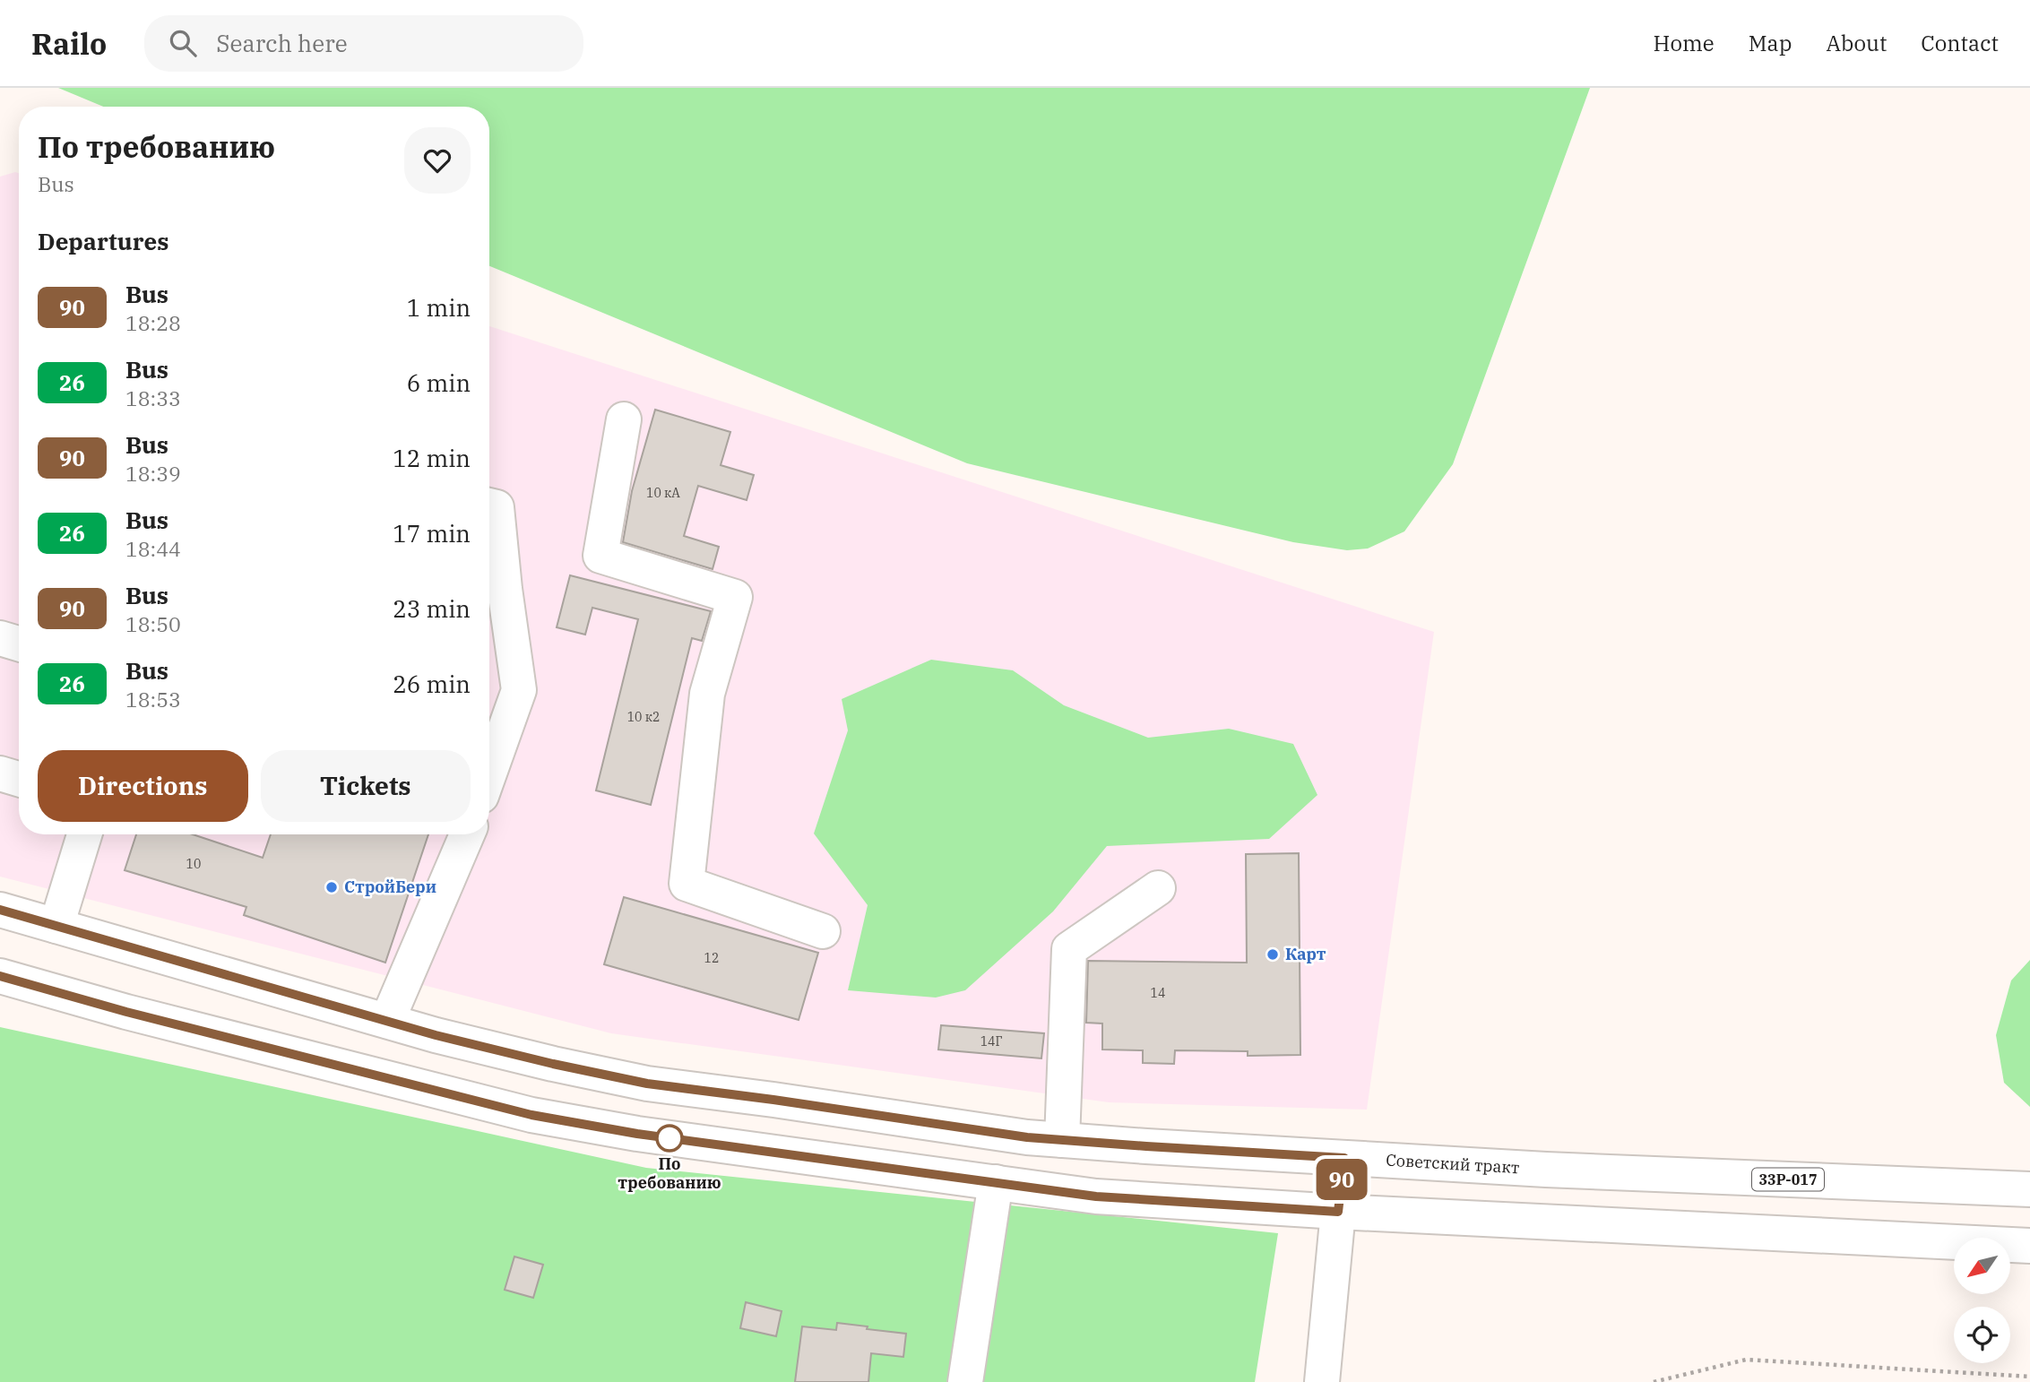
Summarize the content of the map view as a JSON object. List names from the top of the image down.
{
  "streets": {
    "main road": ["Советский тракт", "33Р-017"]
  },
  "places": ["СтройБери", "Карт", "По требованию"],
  "lines": ["bus line 90"],
  "house_numbers": [
    "10 кА",
    "10 к2",
    "10",
    "12",
    "14",
    "14Г"
  ],
  "north": "bottom left",
  "page": {
    "header": "Railo",
    "search": "Search here",
    "nav": [
      "Home",
      "Map",
      "About",
      "Contact"
    ],
    "on_map": "90",
    "heading": [
      ["По требованию", "Bus"],
      "Departures"
    ],
    "list": [
      {
        "mark": "90",
        "name": "Bus",
        "note": "18:28",
        "value": "1 min"
      },
      {
        "mark": "26",
        "name": "Bus",
        "note": "18:33",
        "value": "6 min"
      },
      {
        "mark": "90",
        "name": "Bus",
        "note": "18:39",
        "value": "12 min"
      },
      {
        "mark": "26",
        "name": "Bus",
        "note": "18:44",
        "value": "17 min"
      },
      {
        "mark": "90",
        "name": "Bus",
        "note": "18:50",
        "value": "23 min"
      },
      {
        "mark": "26",
        "name": "Bus",
        "note": "18:53",
        "value": "26 min"
      }
    ],
    "buttons": ["Directions", "Tickets"]
  }
}
